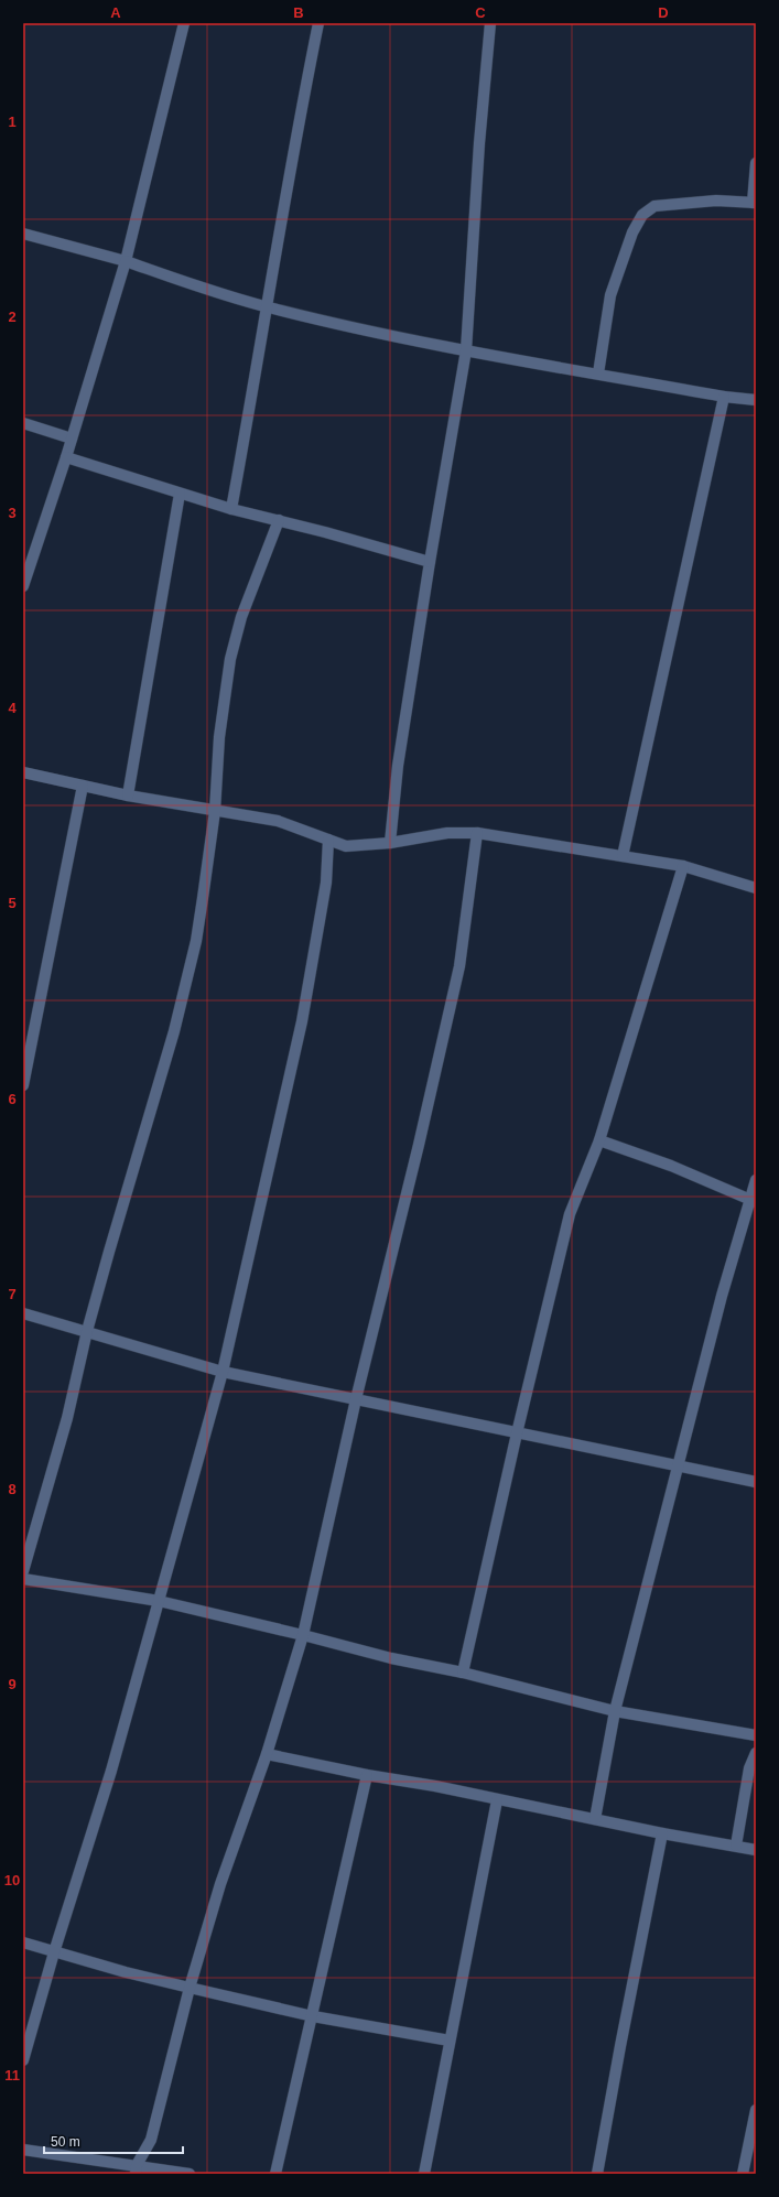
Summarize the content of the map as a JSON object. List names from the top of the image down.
{
  "scale_bar": "50 m",
  "grid": {
    "columns": [
      "A",
      "B",
      "C",
      "D"
    ],
    "rows": [
      "1",
      "2",
      "3",
      "4",
      "5",
      "6",
      "7",
      "8",
      "9",
      "10",
      "11"
    ]
  }
}
